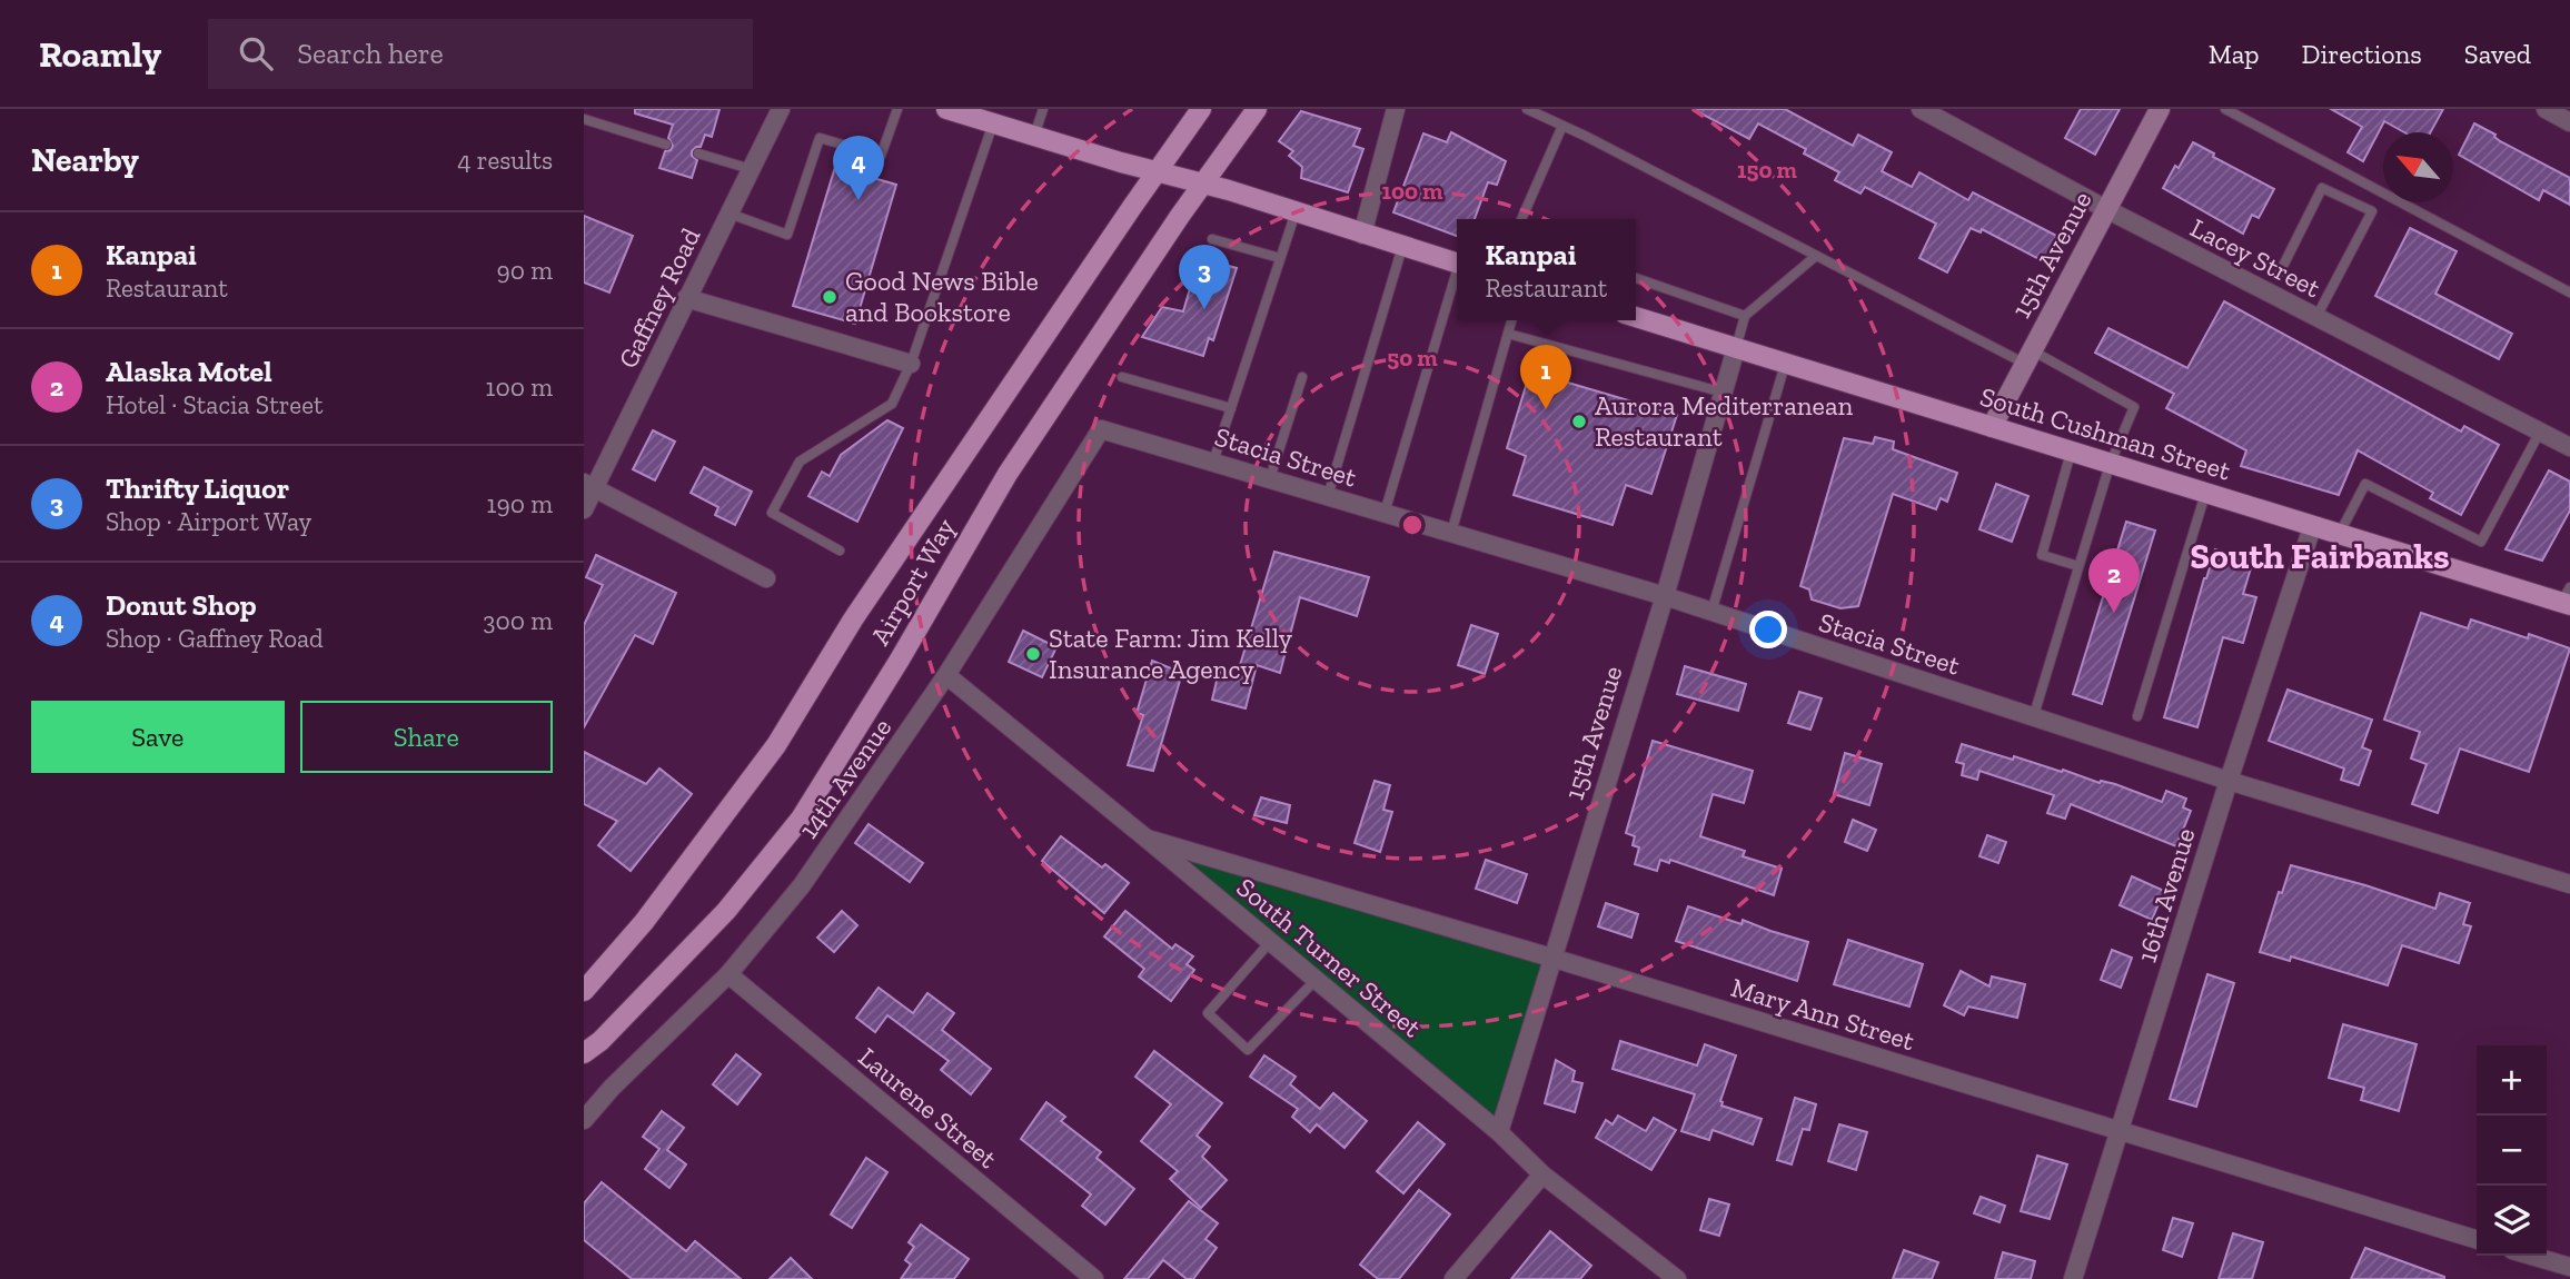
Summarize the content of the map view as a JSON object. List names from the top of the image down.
{
  "streets": {
    "main road": ["South Cushman Street", "Airport Way"],
    "street": [
      "15th Avenue",
      "Lacey Street",
      "Gaffney Road",
      "Stacia Street",
      "14th Avenue",
      "16th Avenue",
      "South Turner Street",
      "Mary Ann Street",
      "Laurene Street"
    ]
  },
  "crossings": [
    ["15th Avenue", "Lacey Street"],
    ["15th Avenue", "South Cushman Street"],
    ["15th Avenue", "Stacia Street"],
    ["15th Avenue", "South Turner Street"],
    ["15th Avenue", "Mary Ann Street"],
    ["South Cushman Street", "16th Avenue"],
    ["Stacia Street", "14th Avenue"],
    ["Stacia Street", "16th Avenue"],
    ["14th Avenue", "South Turner Street"],
    ["14th Avenue", "Laurene Street"],
    ["16th Avenue", "Mary Ann Street"],
    ["South Turner Street", "Mary Ann Street"]
  ],
  "districts": ["South Fairbanks"],
  "places": ["Good News Bible and Bookstore", "Aurora Mediterranean Restaurant", "State Farm: Jim Kelly Insurance Agency"],
  "north": "top left",
  "page": {
    "header": "Roamly",
    "search": "Search here",
    "nav": ["Map", "Directions", "Saved"],
    "heading": ["Nearby", "4 results"],
    "pins": [
      "4",
      "3",
      "1",
      "2"
    ],
    "list": [
      {
        "mark": "1",
        "name": "Kanpai",
        "note": "Restaurant",
        "value": "90 m"
      },
      {
        "mark": "2",
        "name": "Alaska Motel",
        "note": "Hotel · Stacia Street",
        "value": "100 m"
      },
      {
        "mark": "3",
        "name": "Thrifty Liquor",
        "note": "Shop · Airport Way",
        "value": "190 m"
      },
      {
        "mark": "4",
        "name": "Donut Shop",
        "note": "Shop · Gaffney Road",
        "value": "300 m"
      }
    ],
    "popup": ["Kanpai", "Restaurant"],
    "buttons": ["Save", "Share"],
    "map_buttons": ["+", "−"]
  },
  "rings": ["150 m", "100 m", "50 m"]
}
